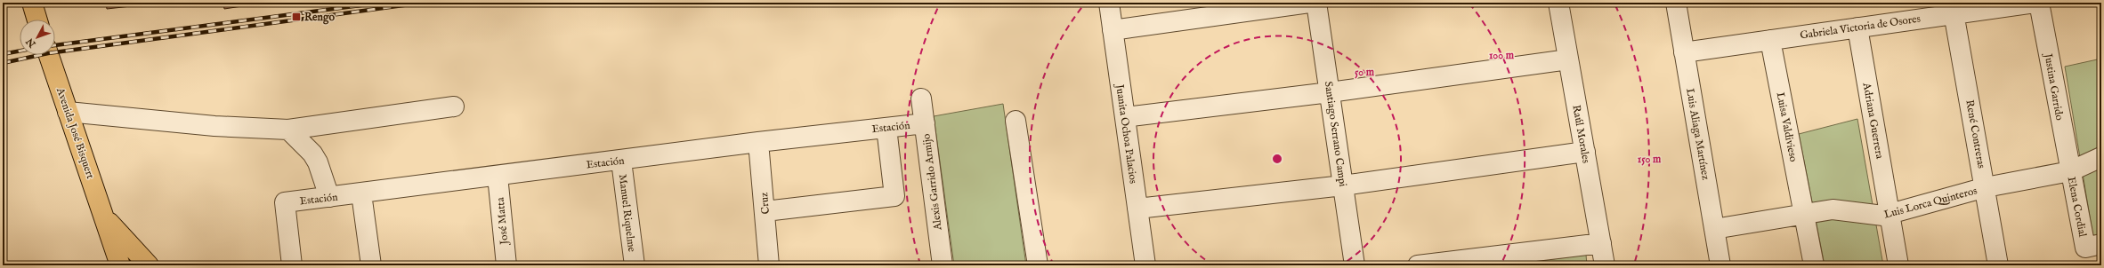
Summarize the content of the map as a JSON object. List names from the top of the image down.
{
  "streets": {
    "main road": ["Avenida José Bisquert"],
    "street": [
      "Gabriela Victoria de Osores",
      "Justina Garrido",
      "Adriana Guerrera",
      "Estación",
      "Luisa Valdivieso",
      "Juanita Ochoa Palacios",
      "Santiago Serrano Campi",
      "Raúl Morales",
      "Luis Aliaga Martínez",
      "René Contreras",
      "Alexis Garrido Armijo",
      "Luis Lorca Quinteros",
      "Cruz",
      "Elena Cordial",
      "Manuel Riquelme",
      "José Matta"
    ]
  },
  "crossings": [
    ["Gabriela Victoria de Osores", "Justina Garrido"],
    ["Gabriela Victoria de Osores", "Adriana Guerrera"],
    ["Gabriela Victoria de Osores", "Luisa Valdivieso"],
    ["Gabriela Victoria de Osores", "Luis Aliaga Martínez"],
    ["Gabriela Victoria de Osores", "René Contreras"],
    ["Justina Garrido", "Luis Lorca Quinteros"],
    ["Justina Garrido", "Elena Cordial"],
    ["Adriana Guerrera", "Luis Lorca Quinteros"],
    ["Estación", "Alexis Garrido Armijo"],
    ["Estación", "Cruz"],
    ["Estación", "Manuel Riquelme"],
    ["Estación", "José Matta"],
    ["Luisa Valdivieso", "Luis Lorca Quinteros"],
    ["Luis Aliaga Martínez", "Luis Lorca Quinteros"],
    ["René Contreras", "Luis Lorca Quinteros"],
    ["Luis Lorca Quinteros", "Elena Cordial"]
  ],
  "places": {
    "transit": ["Rengo"]
  },
  "north": "bottom left",
  "rings": ["100 m", "50 m", "150 m"]
}
